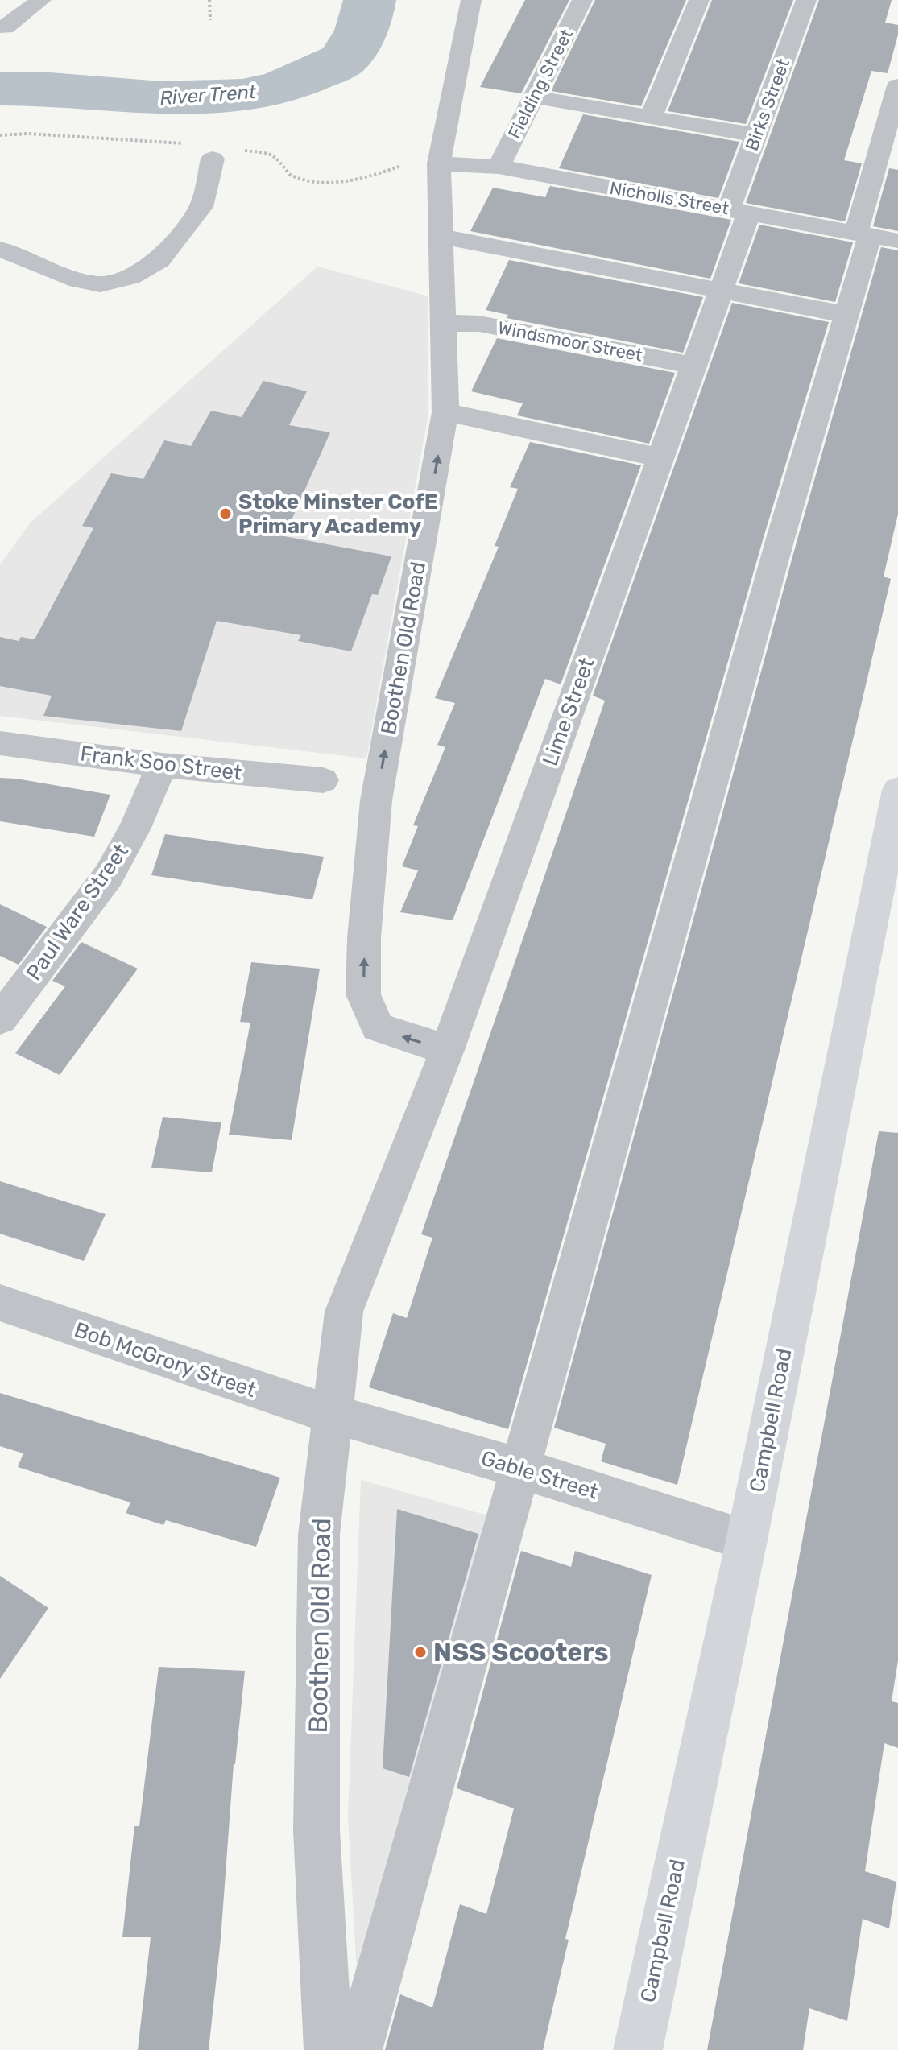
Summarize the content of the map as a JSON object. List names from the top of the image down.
{
  "streets": {
    "main road": ["Campbell Road"],
    "street": [
      "Fielding Street",
      "Birks Street",
      "Nicholls Street",
      "Windsmoor Street",
      "Boothen Old Road",
      "Lime Street",
      "Frank Soo Street",
      "Paul Ware Street",
      "Bob McGrory Street",
      "Gable Street"
    ]
  },
  "crossings": [
    ["Fielding Street", "Nicholls Street"],
    ["Birks Street", "Nicholls Street"],
    ["Birks Street", "Lime Street"],
    ["Nicholls Street", "Boothen Old Road"],
    ["Nicholls Street", "Lime Street"],
    ["Windsmoor Street", "Boothen Old Road"],
    ["Windsmoor Street", "Lime Street"],
    ["Boothen Old Road", "Lime Street"],
    ["Boothen Old Road", "Bob McGrory Street"],
    ["Boothen Old Road", "Gable Street"],
    ["Frank Soo Street", "Paul Ware Street"],
    ["Bob McGrory Street", "Gable Street"],
    ["Campbell Road", "Gable Street"]
  ],
  "water": ["River Trent"],
  "places": ["Stoke Minster CofE Primary Academy", "NSS Scooters"]
}
